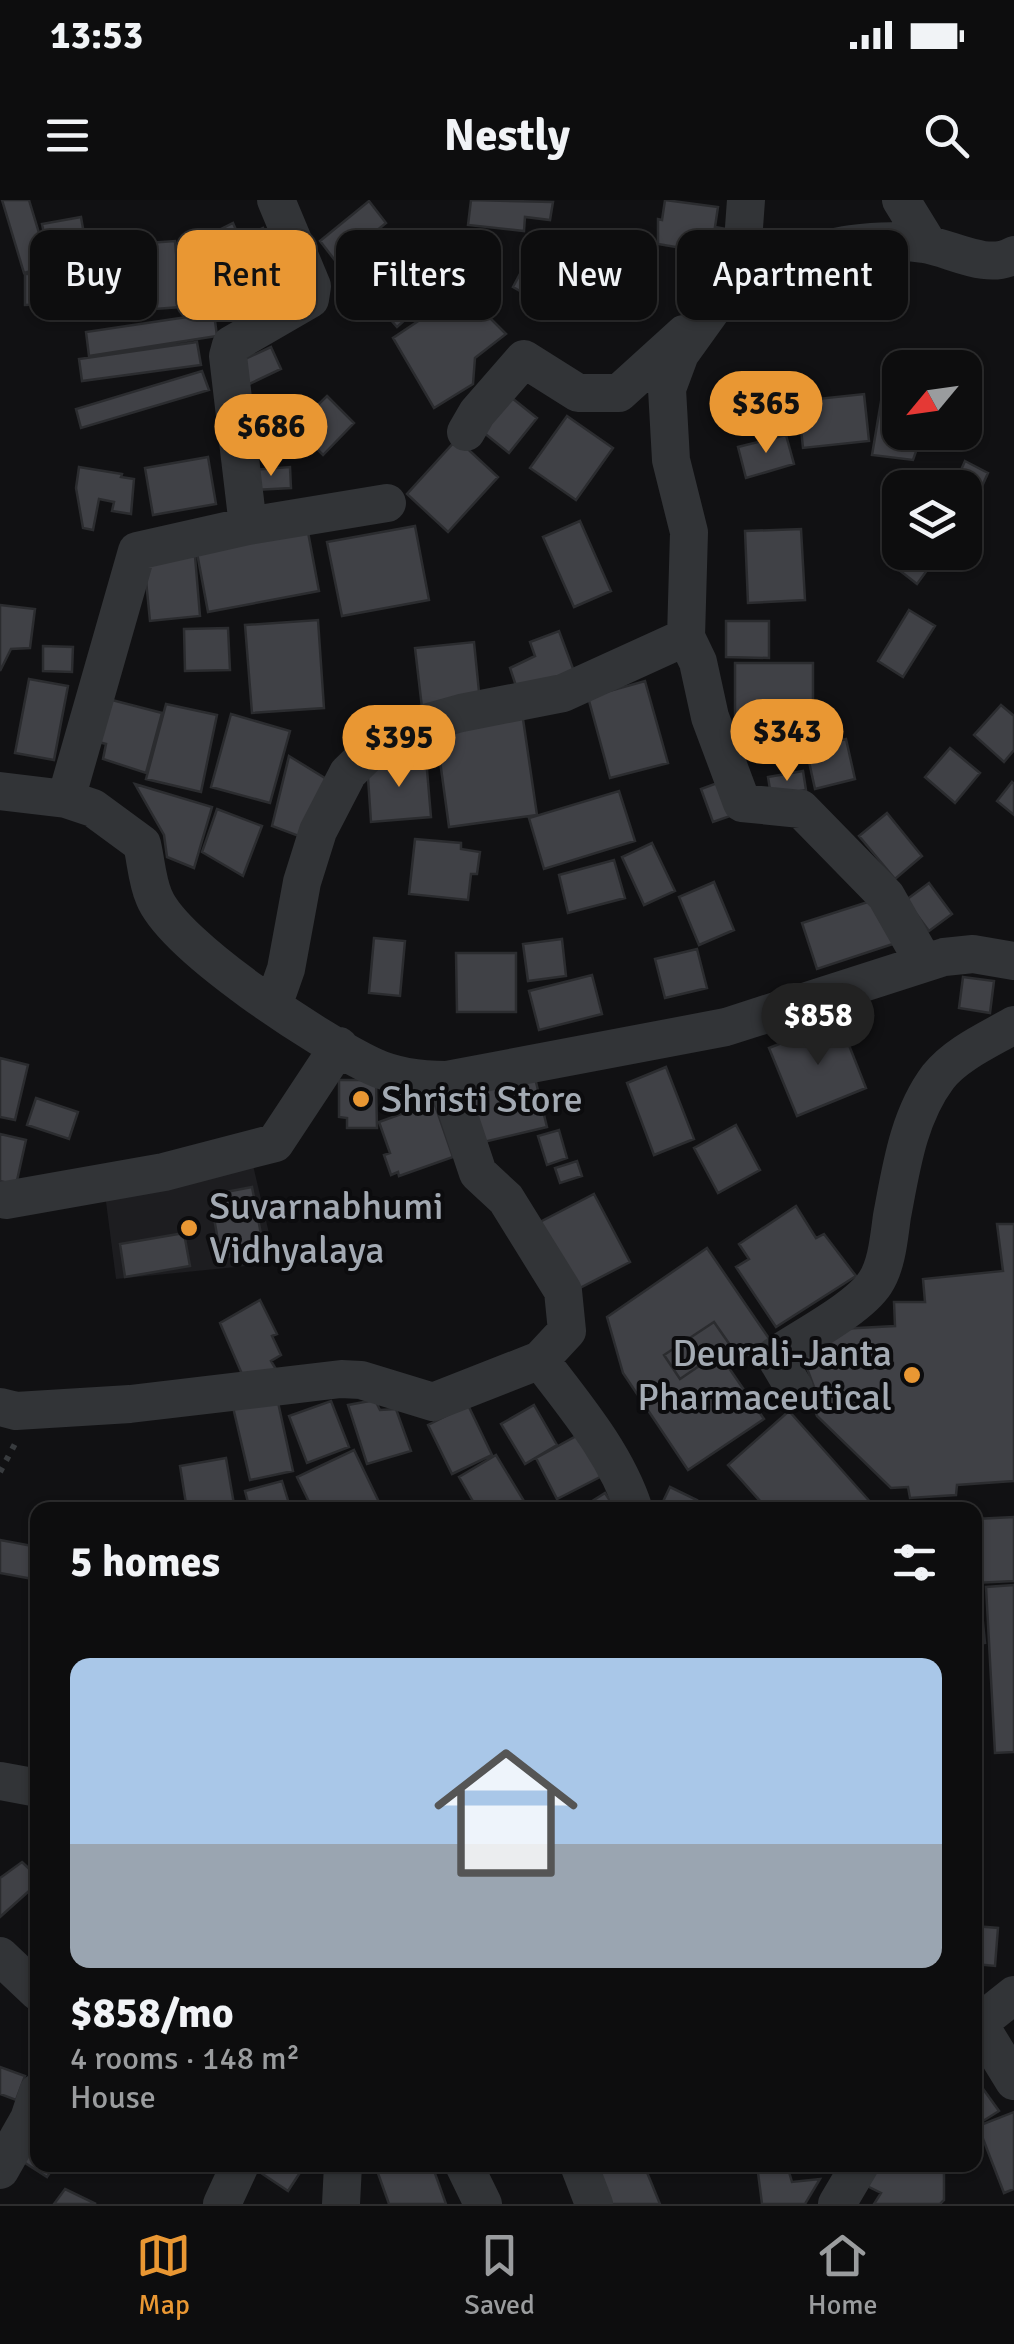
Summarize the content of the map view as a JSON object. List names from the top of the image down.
{
  "places": ["Shristi Store", "Suvarnabhumi Vidhyalaya", "Deurali-Janta Pharmaceutical"],
  "north": "bottom left",
  "page": {
    "status": "13:53",
    "header": "Nestly",
    "chip": [
      "Buy",
      "Rent",
      "Filters",
      "New",
      "Apartment"
    ],
    "price": [
      "$365",
      "$686",
      "$343",
      "$395",
      "$858"
    ],
    "heading": "5 homes",
    "list": [
      {
        "name": "$858/mo",
        "note": "4 rooms · 148 m² · House"
      }
    ],
    "tabs": ["Map", "Saved", "Home"]
  }
}
